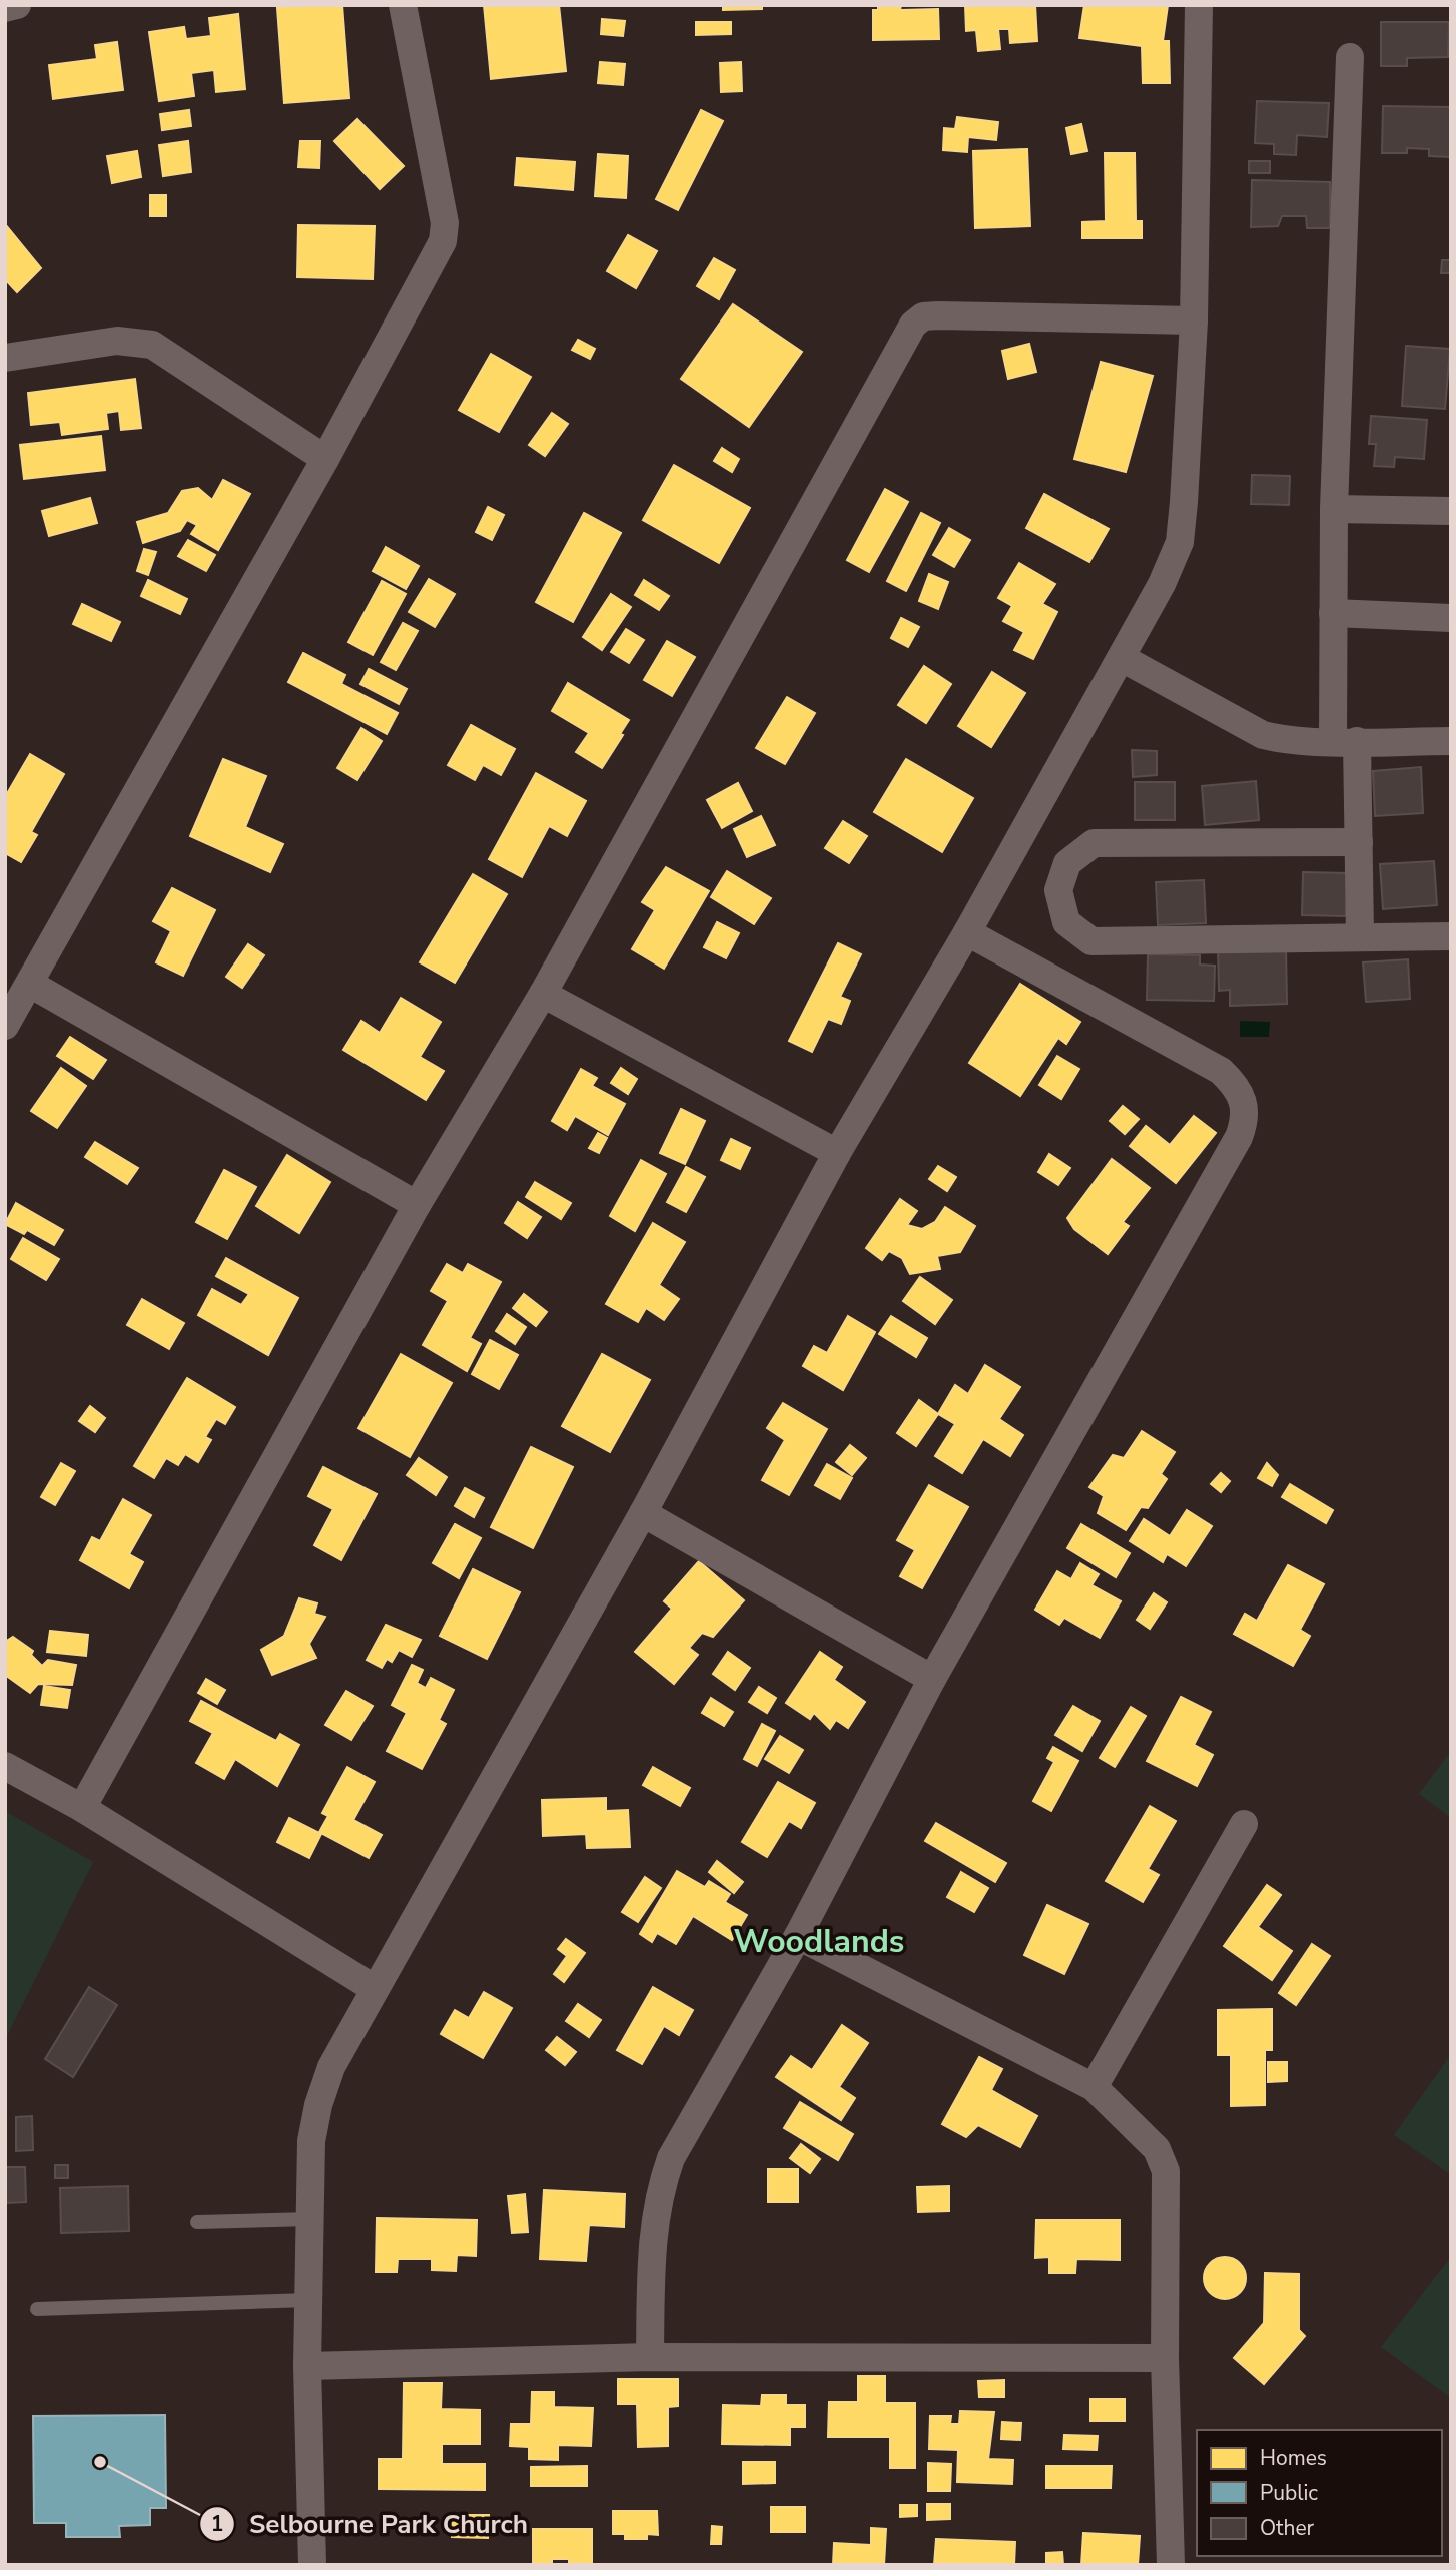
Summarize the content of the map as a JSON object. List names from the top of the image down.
{
  "districts": ["Woodlands"],
  "places": ["Selbourne Park Church"],
  "legend": ["Homes", "Public", "Other"]
}
